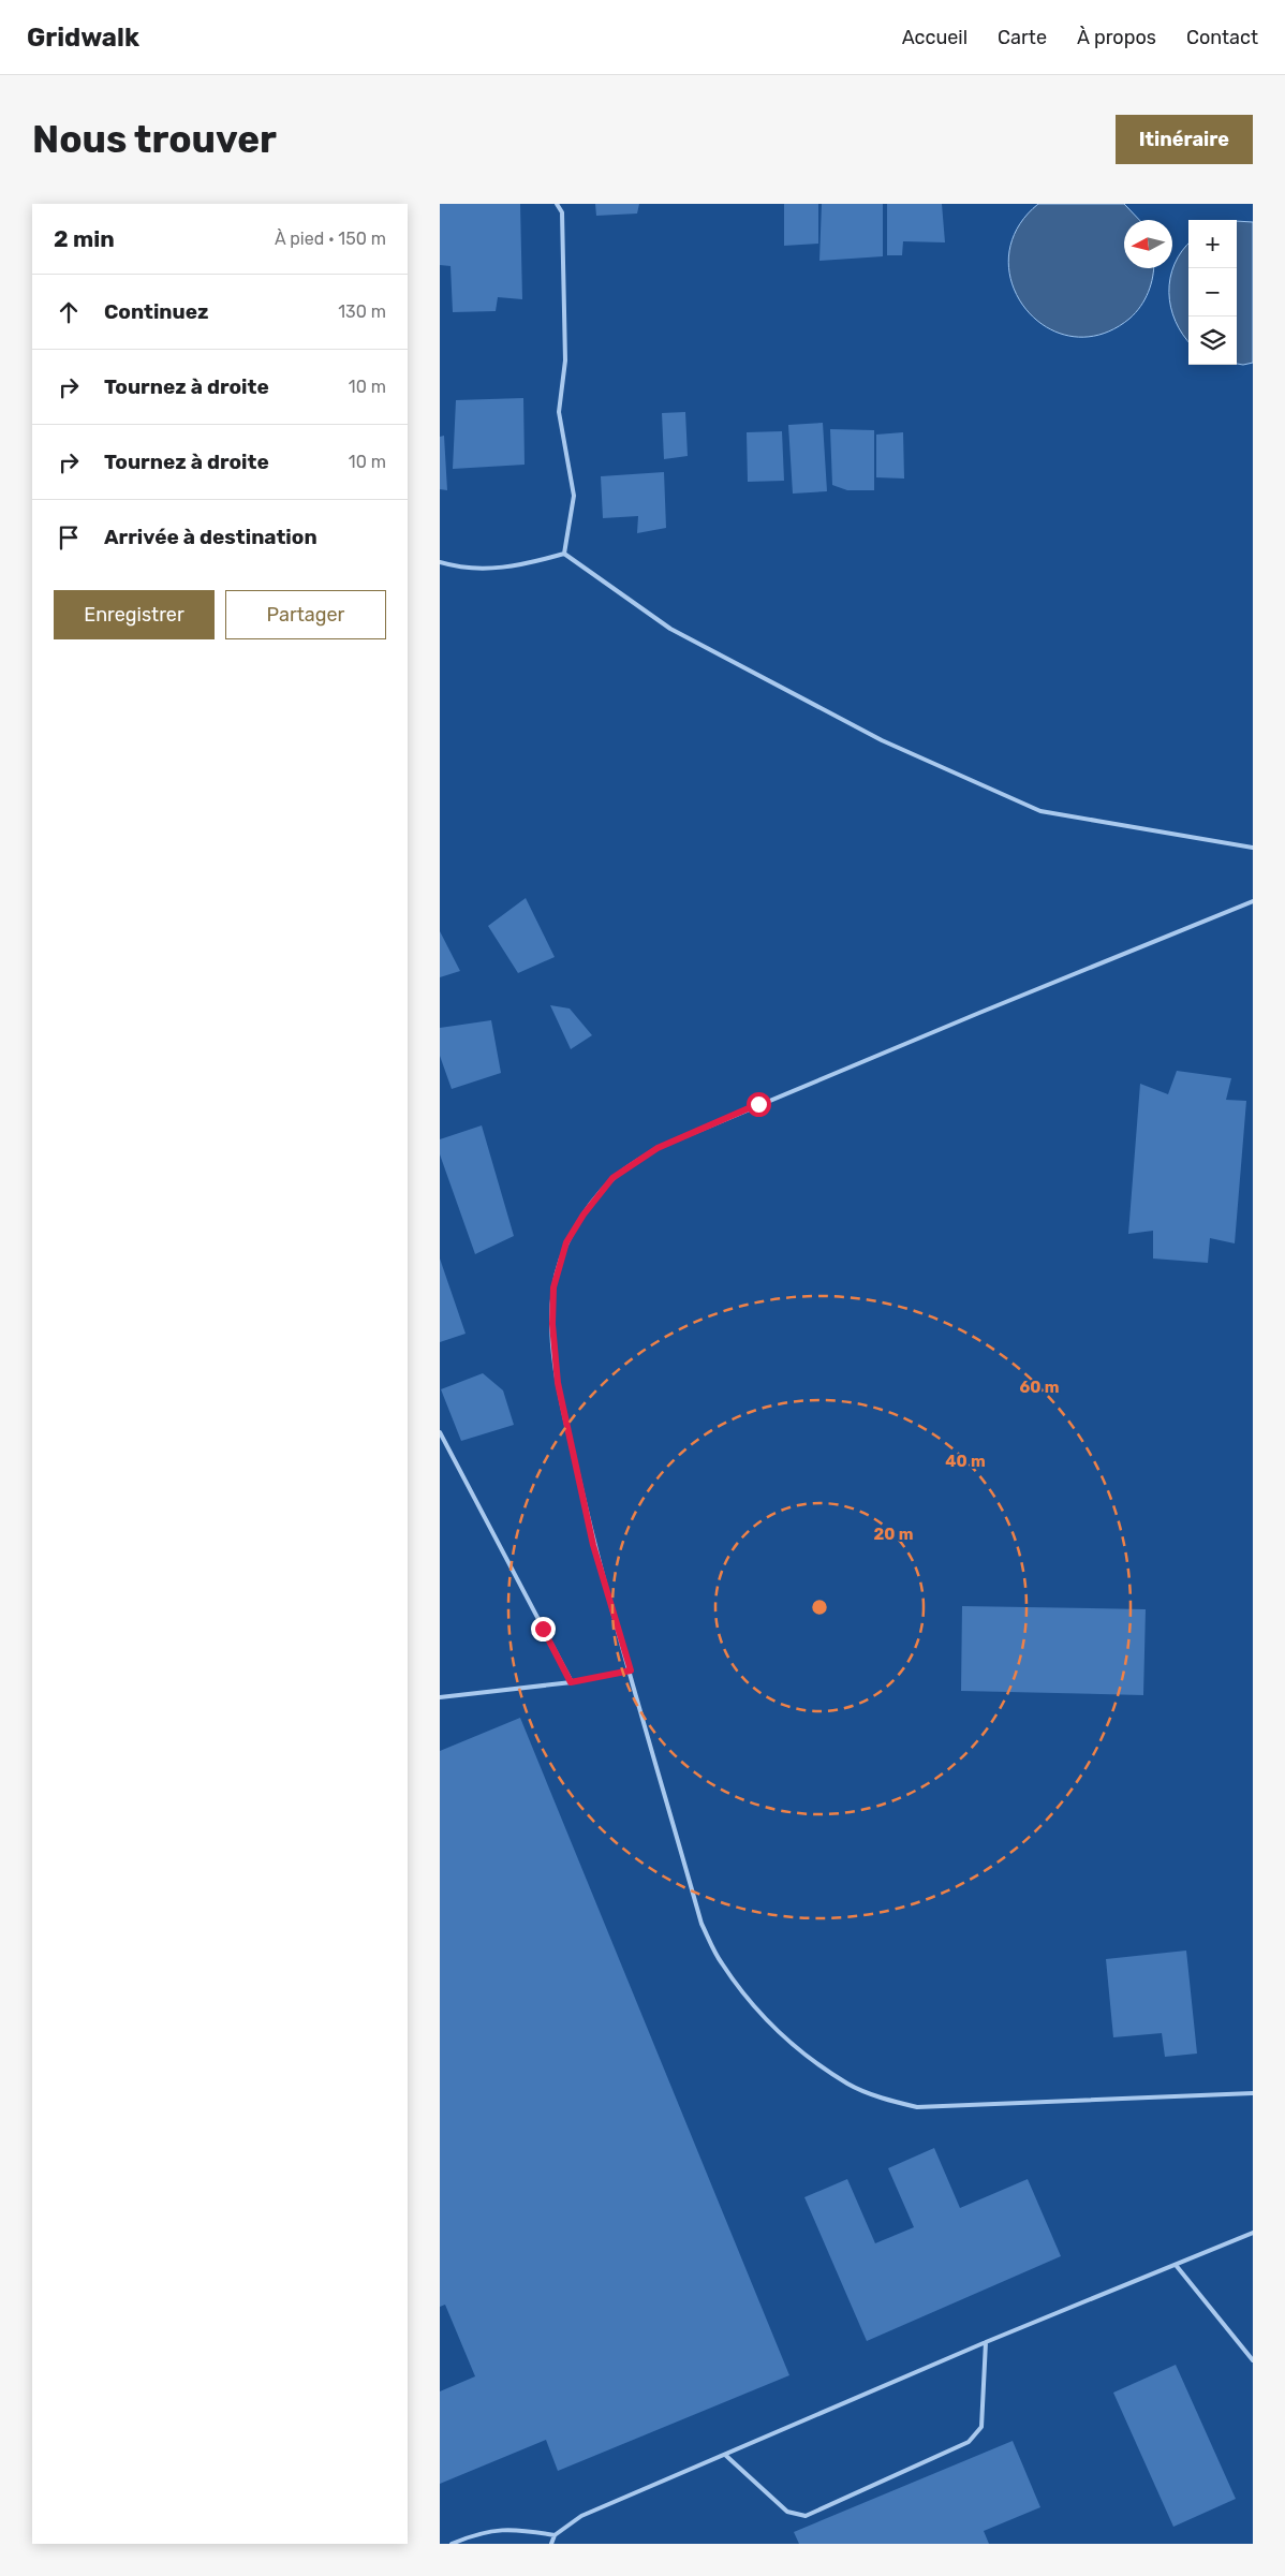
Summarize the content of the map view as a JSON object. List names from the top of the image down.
{
  "north": "left",
  "page": {
    "header": "Gridwalk",
    "nav": [
      "Accueil",
      "Carte",
      "À propos",
      "Contact"
    ],
    "buttons": [
      "Itinéraire",
      ["Enregistrer", "Partager"]
    ],
    "title": "Nous trouver",
    "heading": ["2 min", "À pied · 150 m"],
    "map_buttons": ["+", "−"],
    "list": [
      ["Continuez", "130 m"],
      ["Tournez à droite", "10 m"],
      ["Tournez à droite", "10 m"],
      "Arrivée à destination"
    ]
  },
  "rings": ["60 m", "40 m", "20 m"]
}
